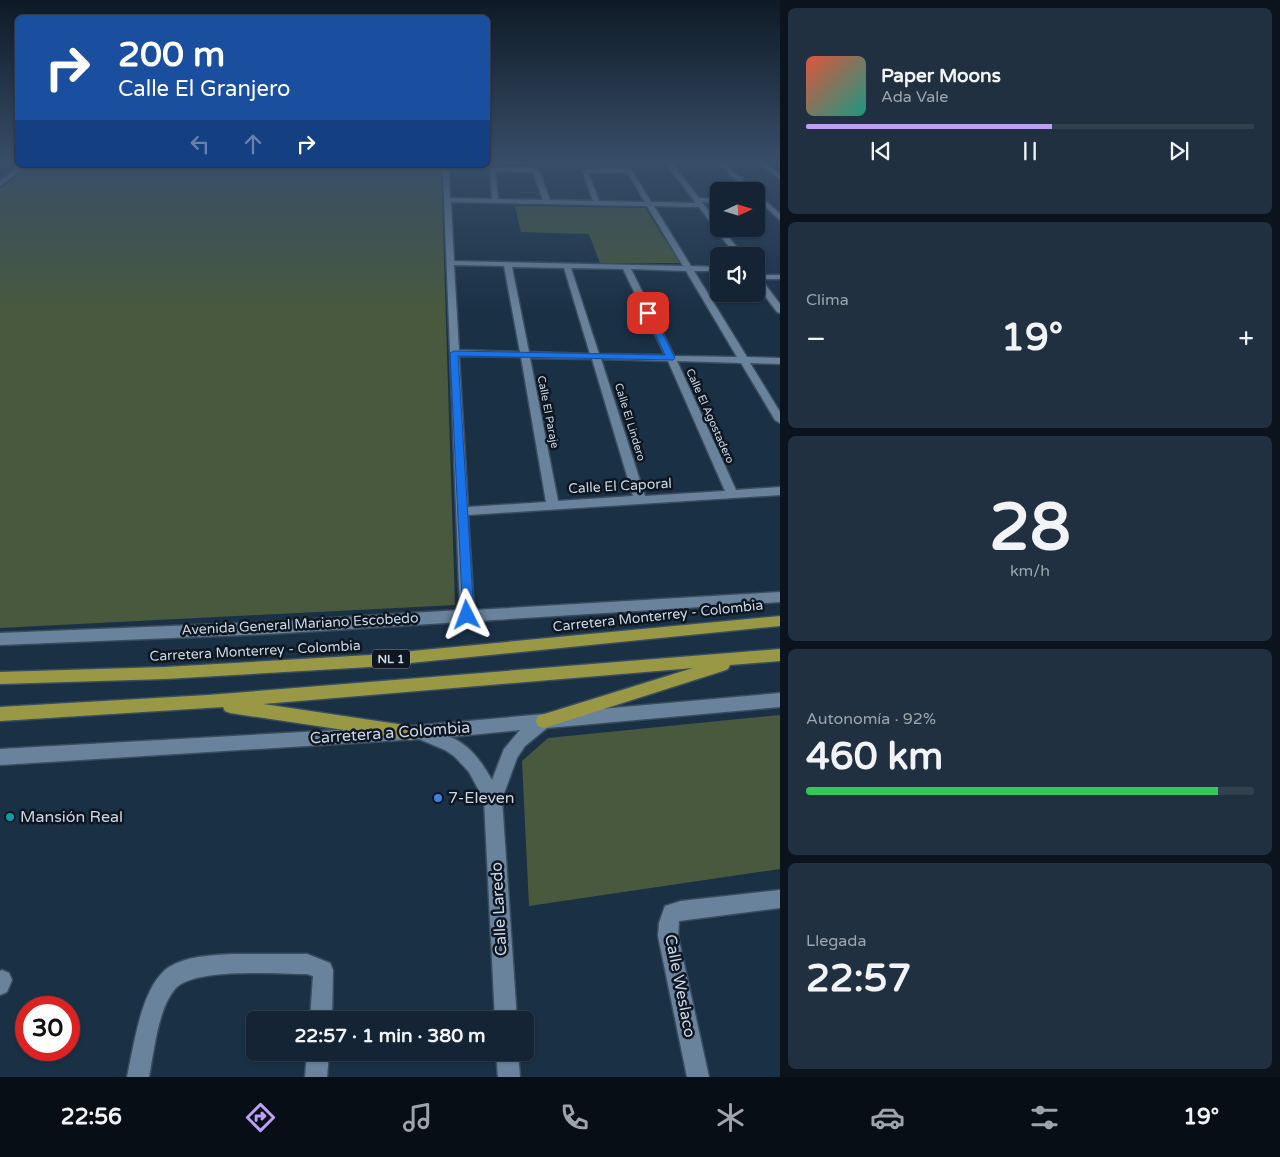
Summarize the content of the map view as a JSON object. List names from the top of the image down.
{
  "streets": {
    "main road": ["Carretera Monterrey - Colombia", "NL 1"],
    "street": [
      "Calle El Paraje",
      "Calle El Agostadero",
      "Calle El Lindero",
      "Calle El Caporal",
      "Avenida General Mariano Escobedo",
      "Carretera a Colombia",
      "Calle Laredo",
      "Calle Weslaco"
    ]
  },
  "crossings": [
    ["Calle El Paraje", "Calle El Caporal"],
    ["Calle El Agostadero", "Calle El Caporal"],
    ["Calle El Lindero", "Calle El Caporal"],
    ["Carretera a Colombia", "Calle Laredo"]
  ],
  "places": ["7-Eleven", "Mansión Real"],
  "north": "right",
  "page": {
    "turn": ["200 m", "Calle El Granjero"],
    "song": ["Paper Moons", "Ada Vale"],
    "tile": [
      "Clima",
      ["28", "km/h"],
      ["Autonomía · 92%", "460 km"],
      ["Llegada", "22:57"]
    ],
    "heat": ["−", "19°", "+"],
    "limit": "30",
    "trip": "22:57 · 1 min · 380 m",
    "tabs": ["22:56", "19°"]
  }
}
